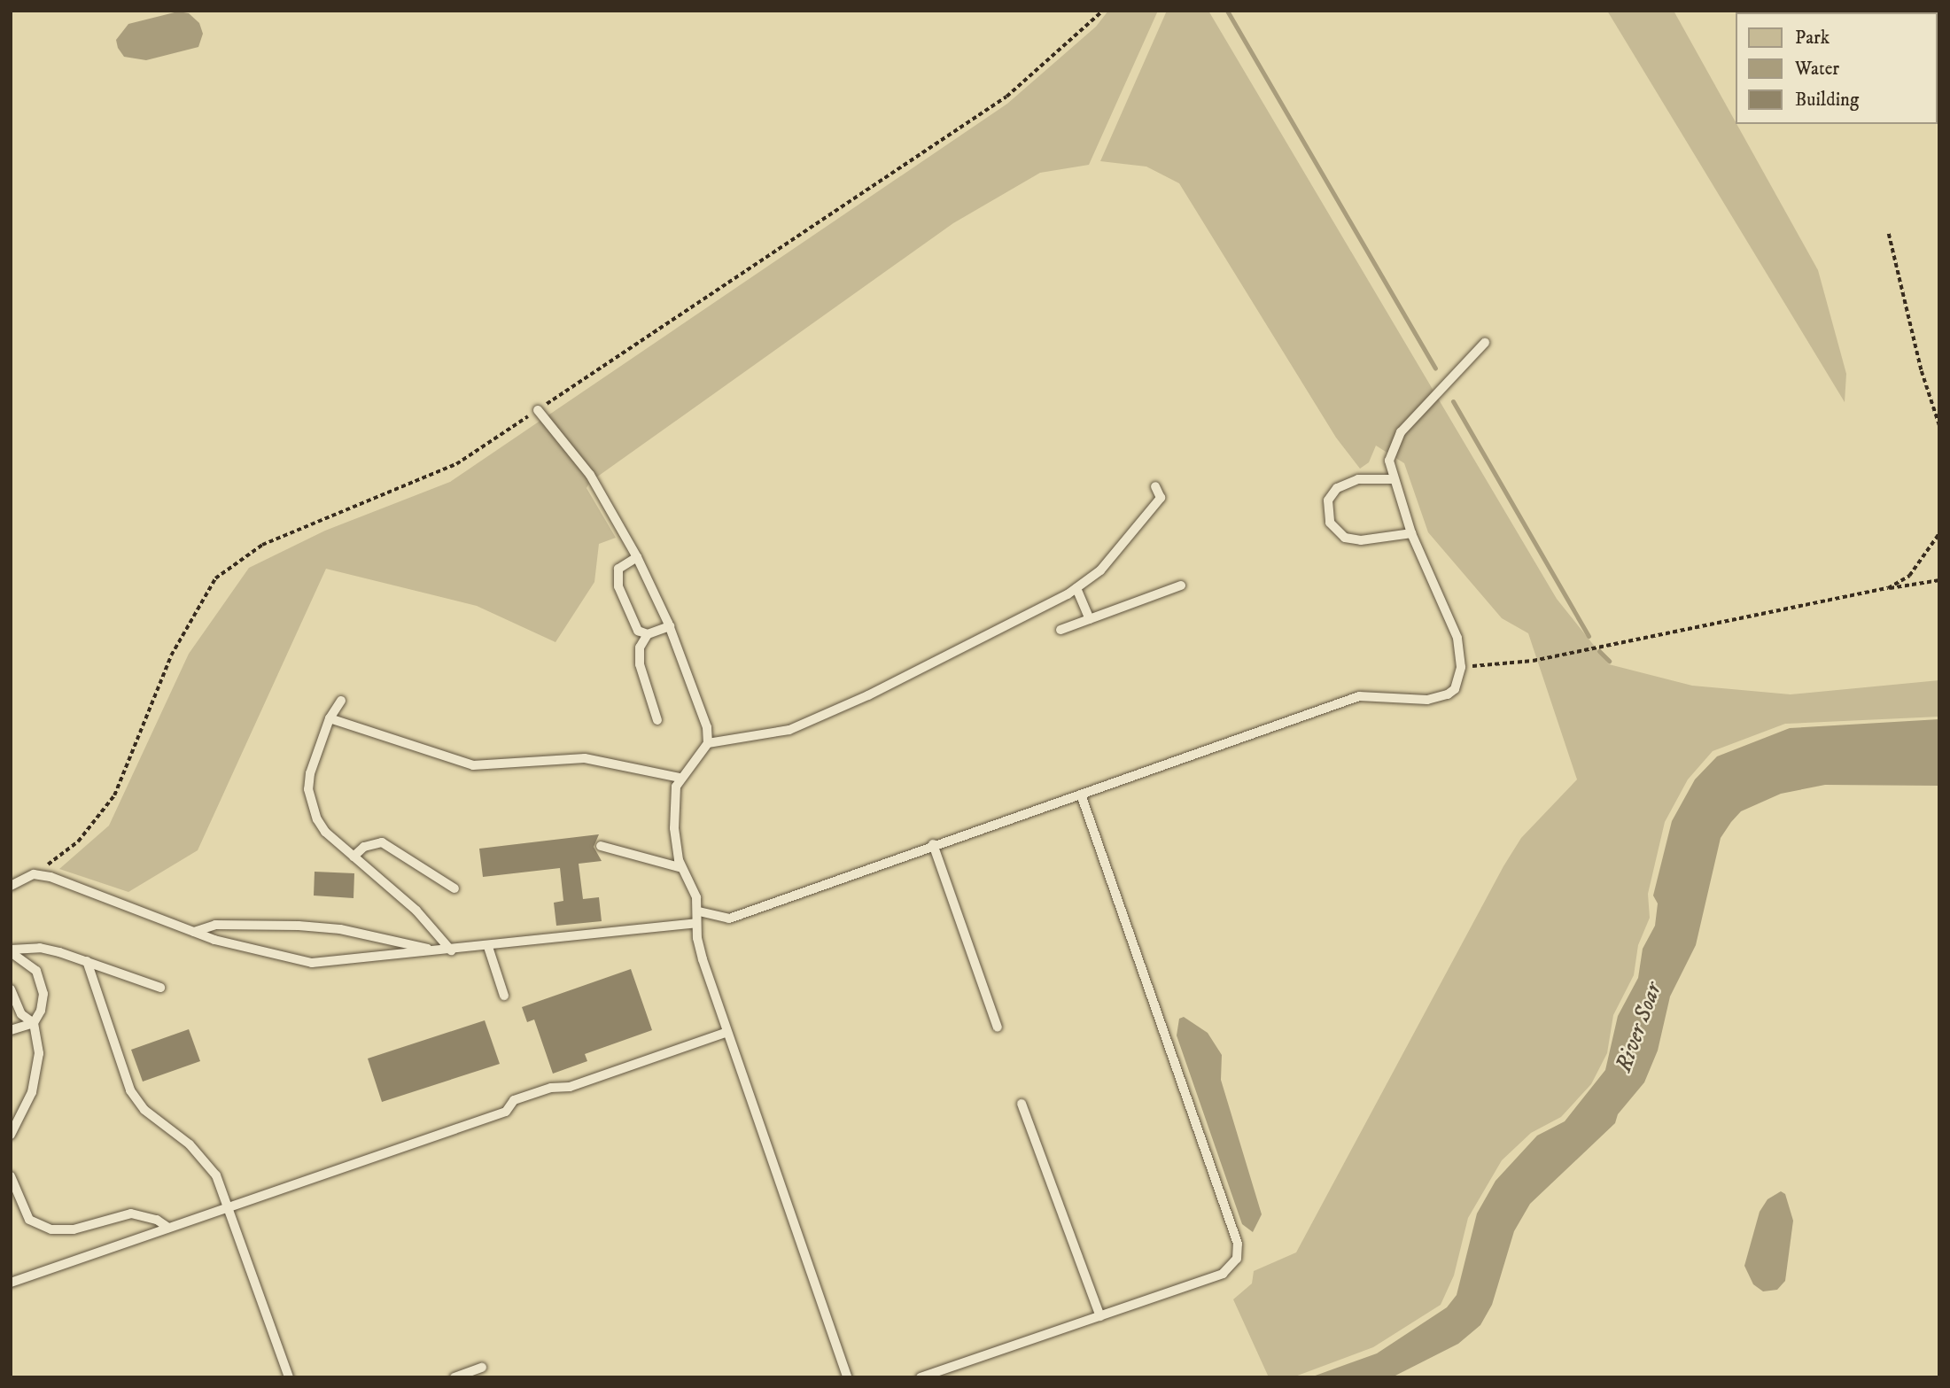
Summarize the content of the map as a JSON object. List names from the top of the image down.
{
  "water": ["River Soar"],
  "legend": ["Park", "Water", "Building"]
}
